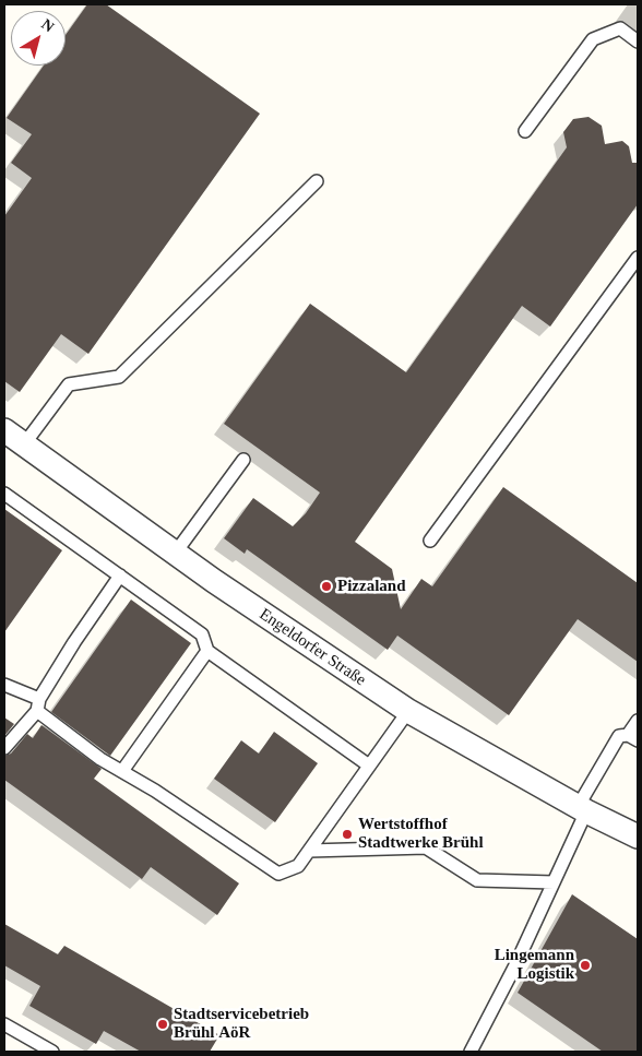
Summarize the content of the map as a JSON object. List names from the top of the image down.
{
  "streets": {
    "street": ["Engeldorfer Straße"]
  },
  "places": [
    "Pizzaland",
    "Wertstoffhof Stadtwerke Brühl",
    "Lingemann Logistik",
    "Stadtservicebetrieb Brühl AöR"
  ],
  "north": "top right"
}
